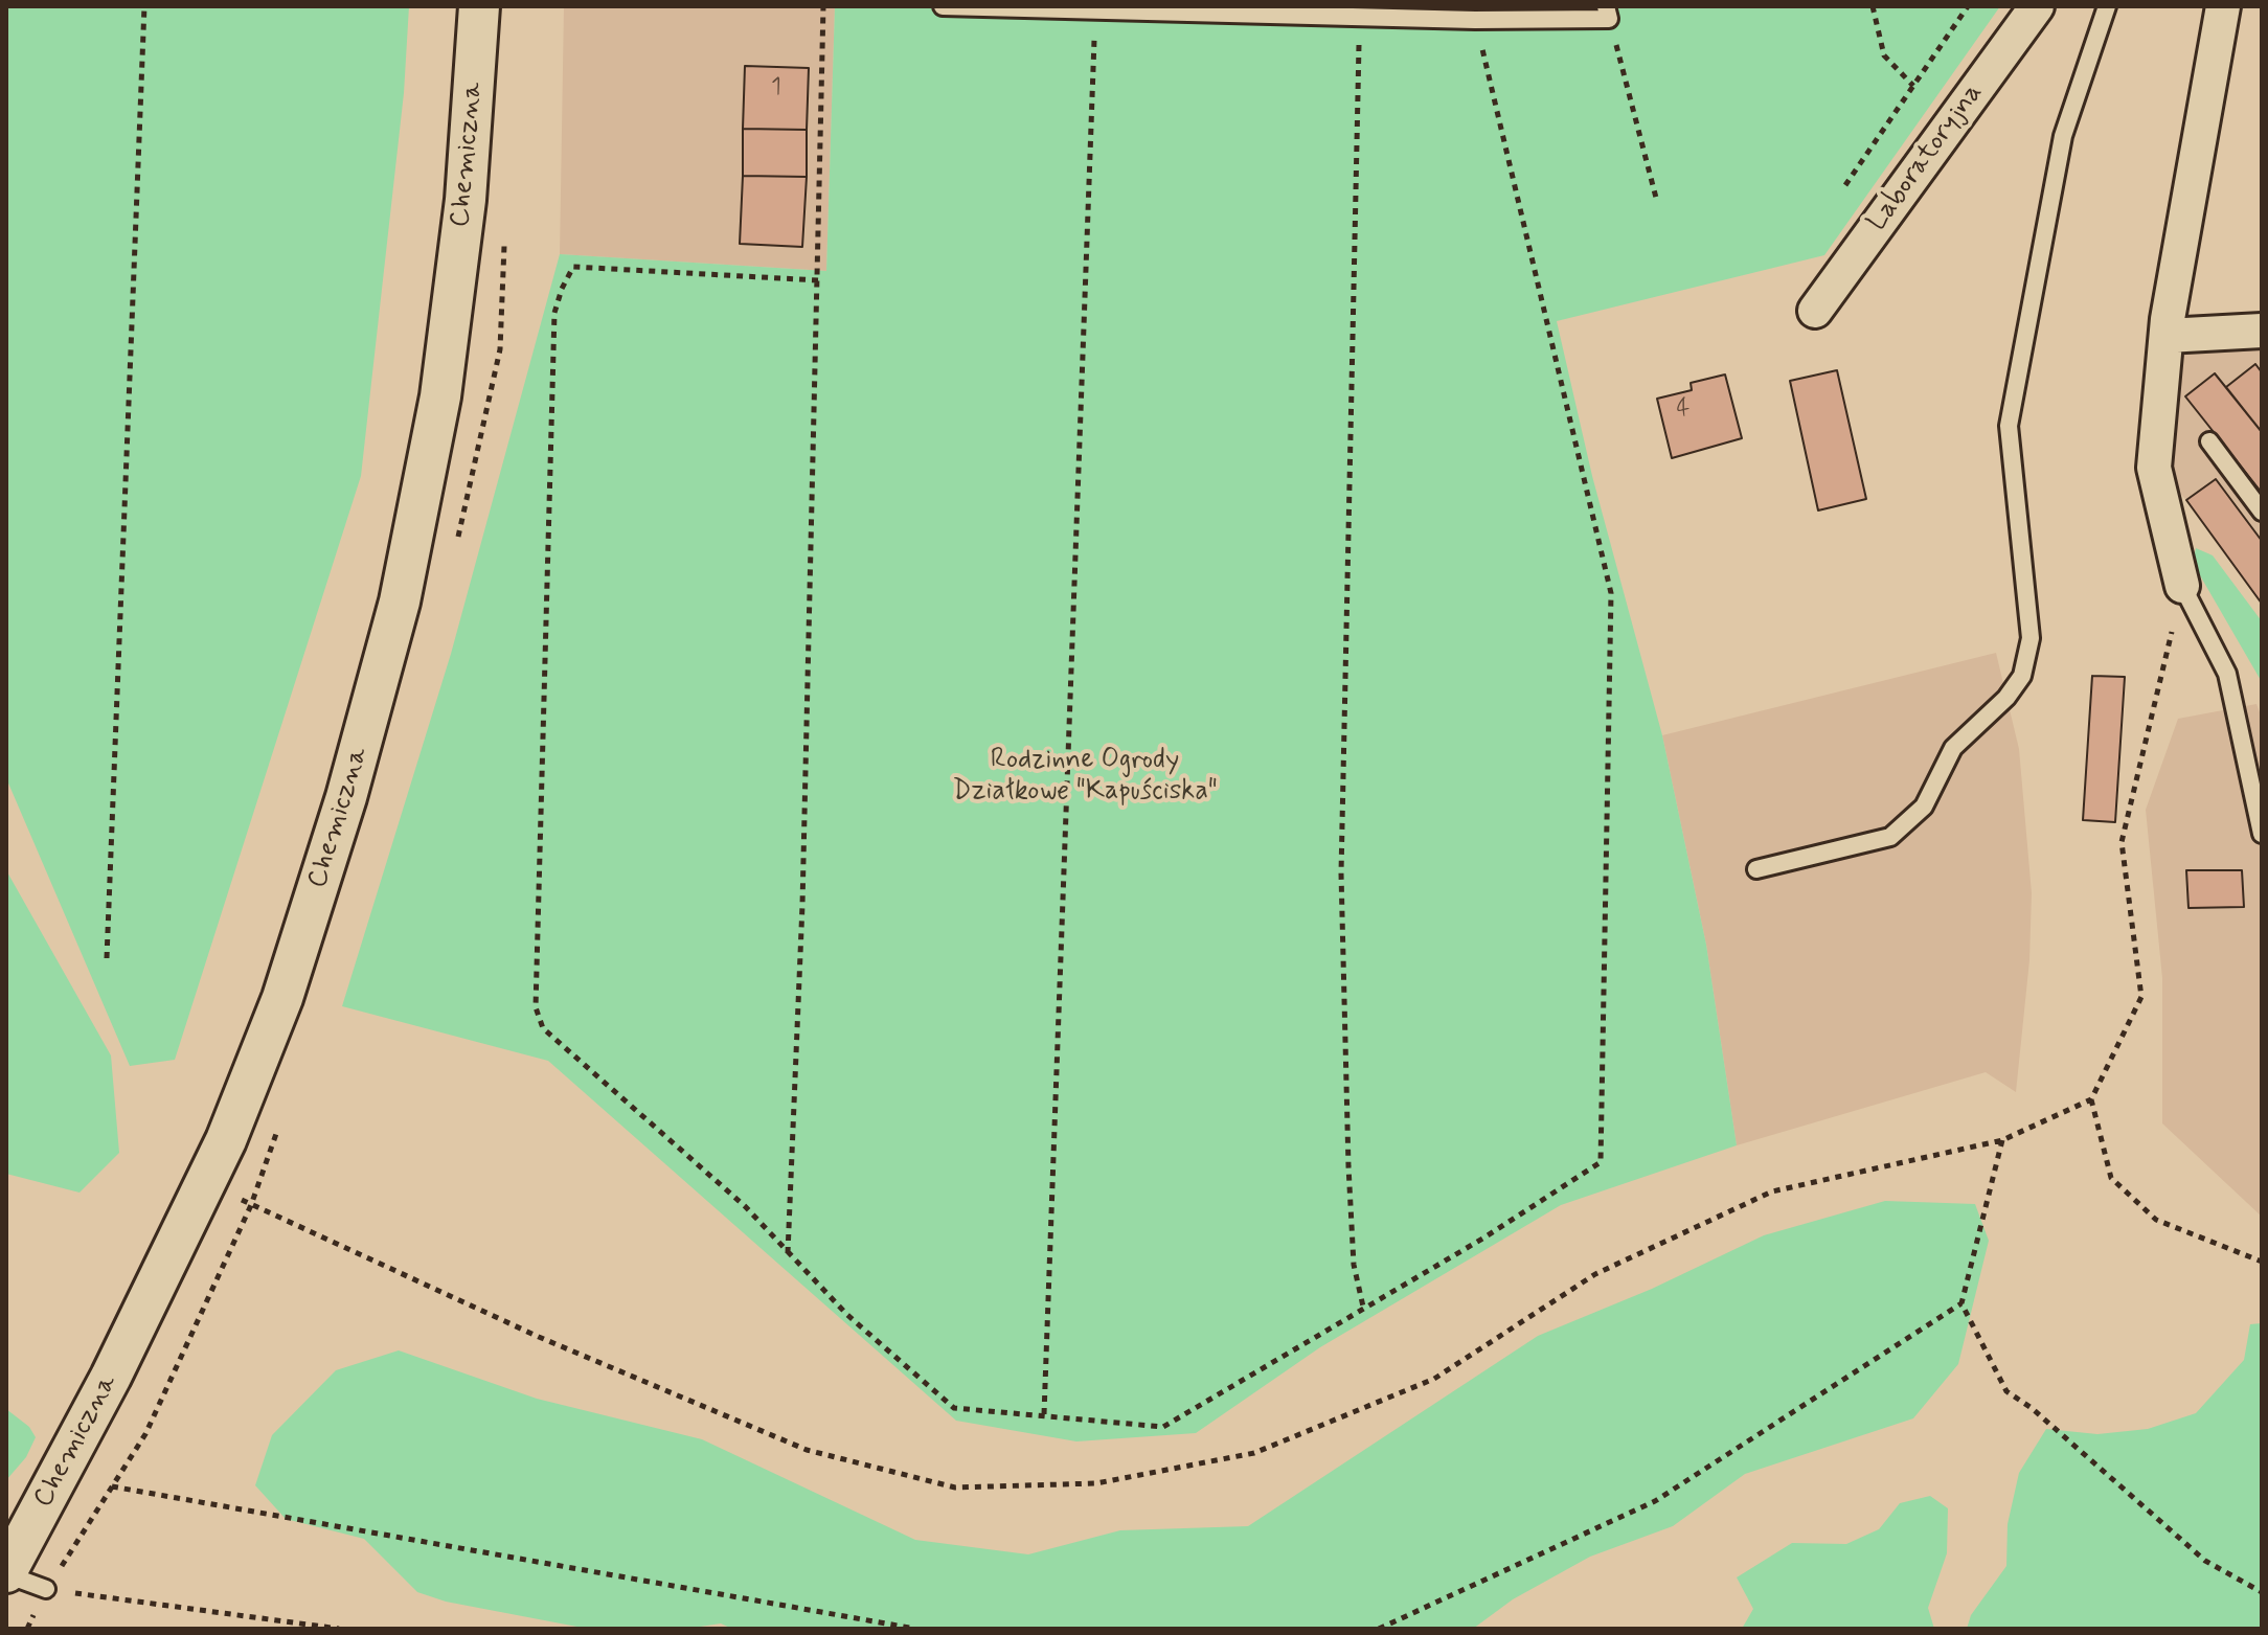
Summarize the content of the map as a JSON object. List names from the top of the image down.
{
  "streets": {
    "street": ["Chemiczna", "Laboratoryjna"]
  },
  "parks": ["Rodzinne Ogrody Działkowe \"Kapuściska\""],
  "house_numbers": ["1", "4"]
}
